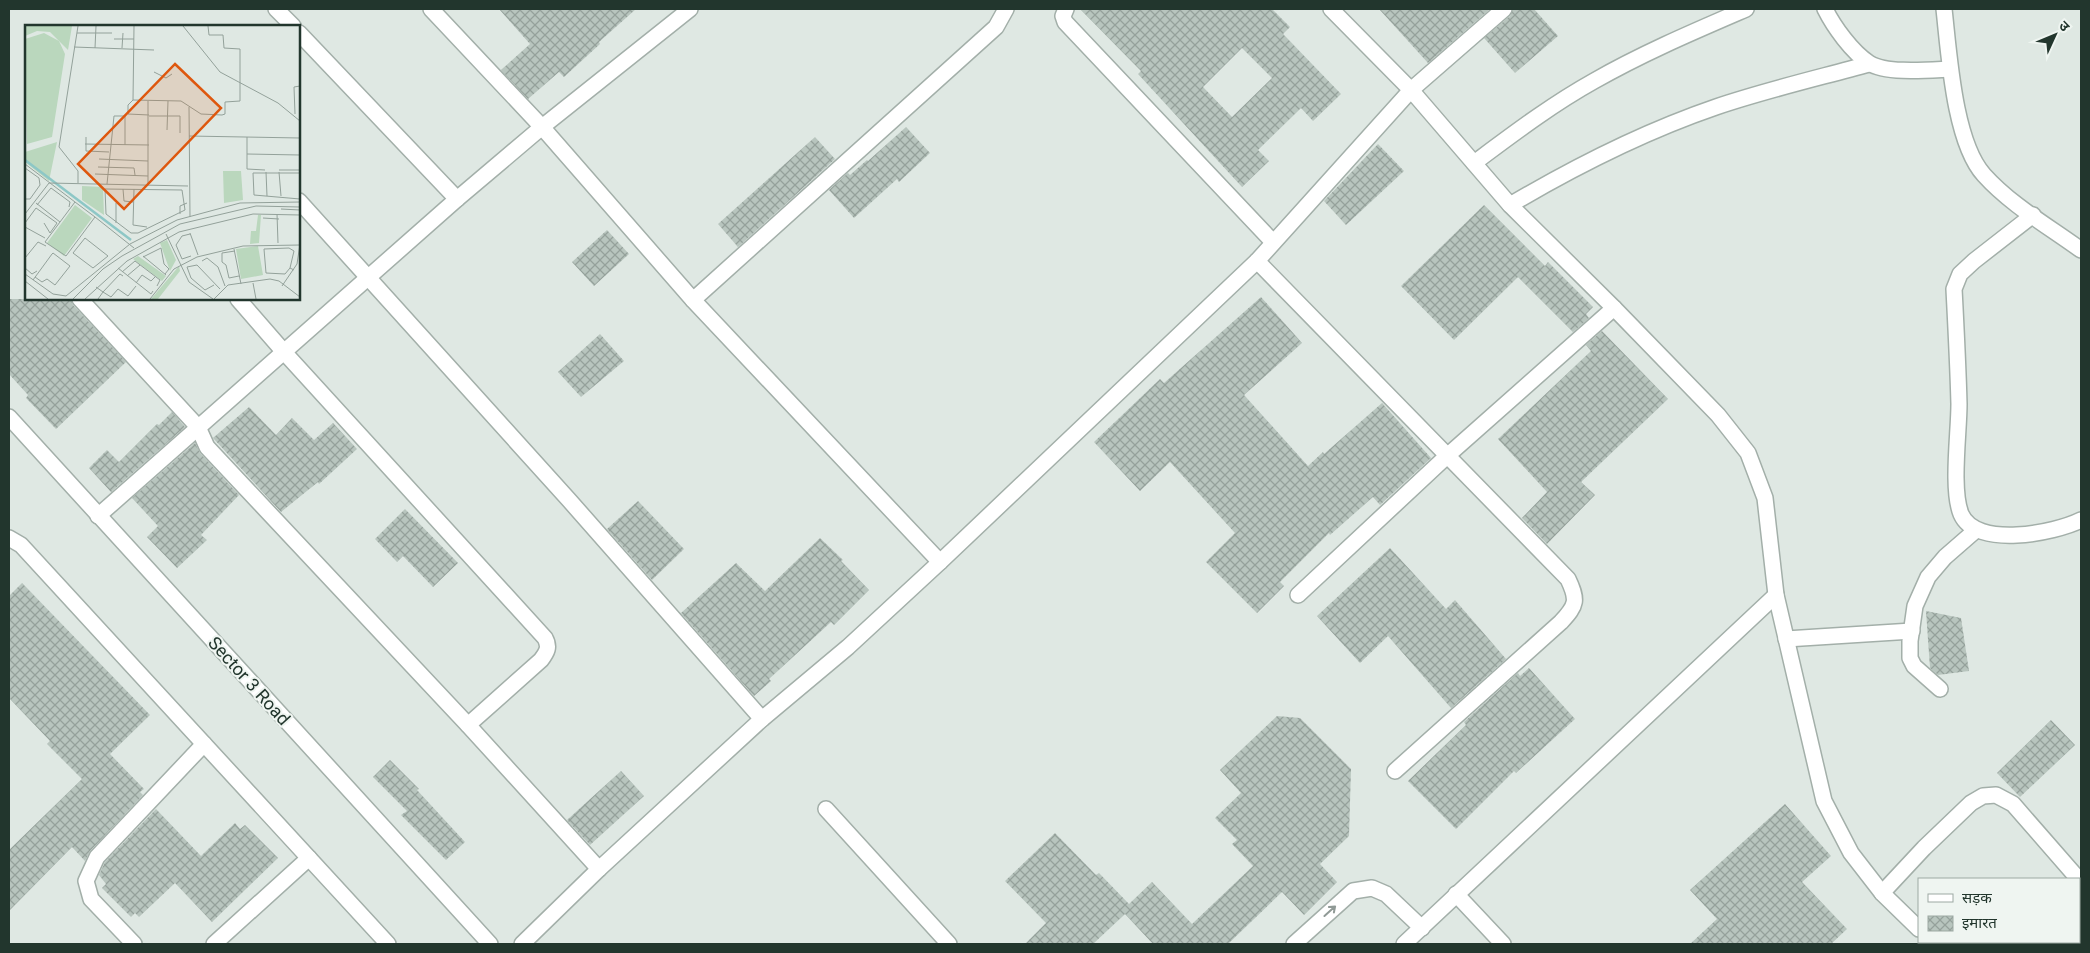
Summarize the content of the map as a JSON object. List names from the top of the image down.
{
  "streets": {
    "street": ["Sector 3 Road"]
  },
  "legend": ["सड़क", "इमारत"],
  "north": "top right"
}
